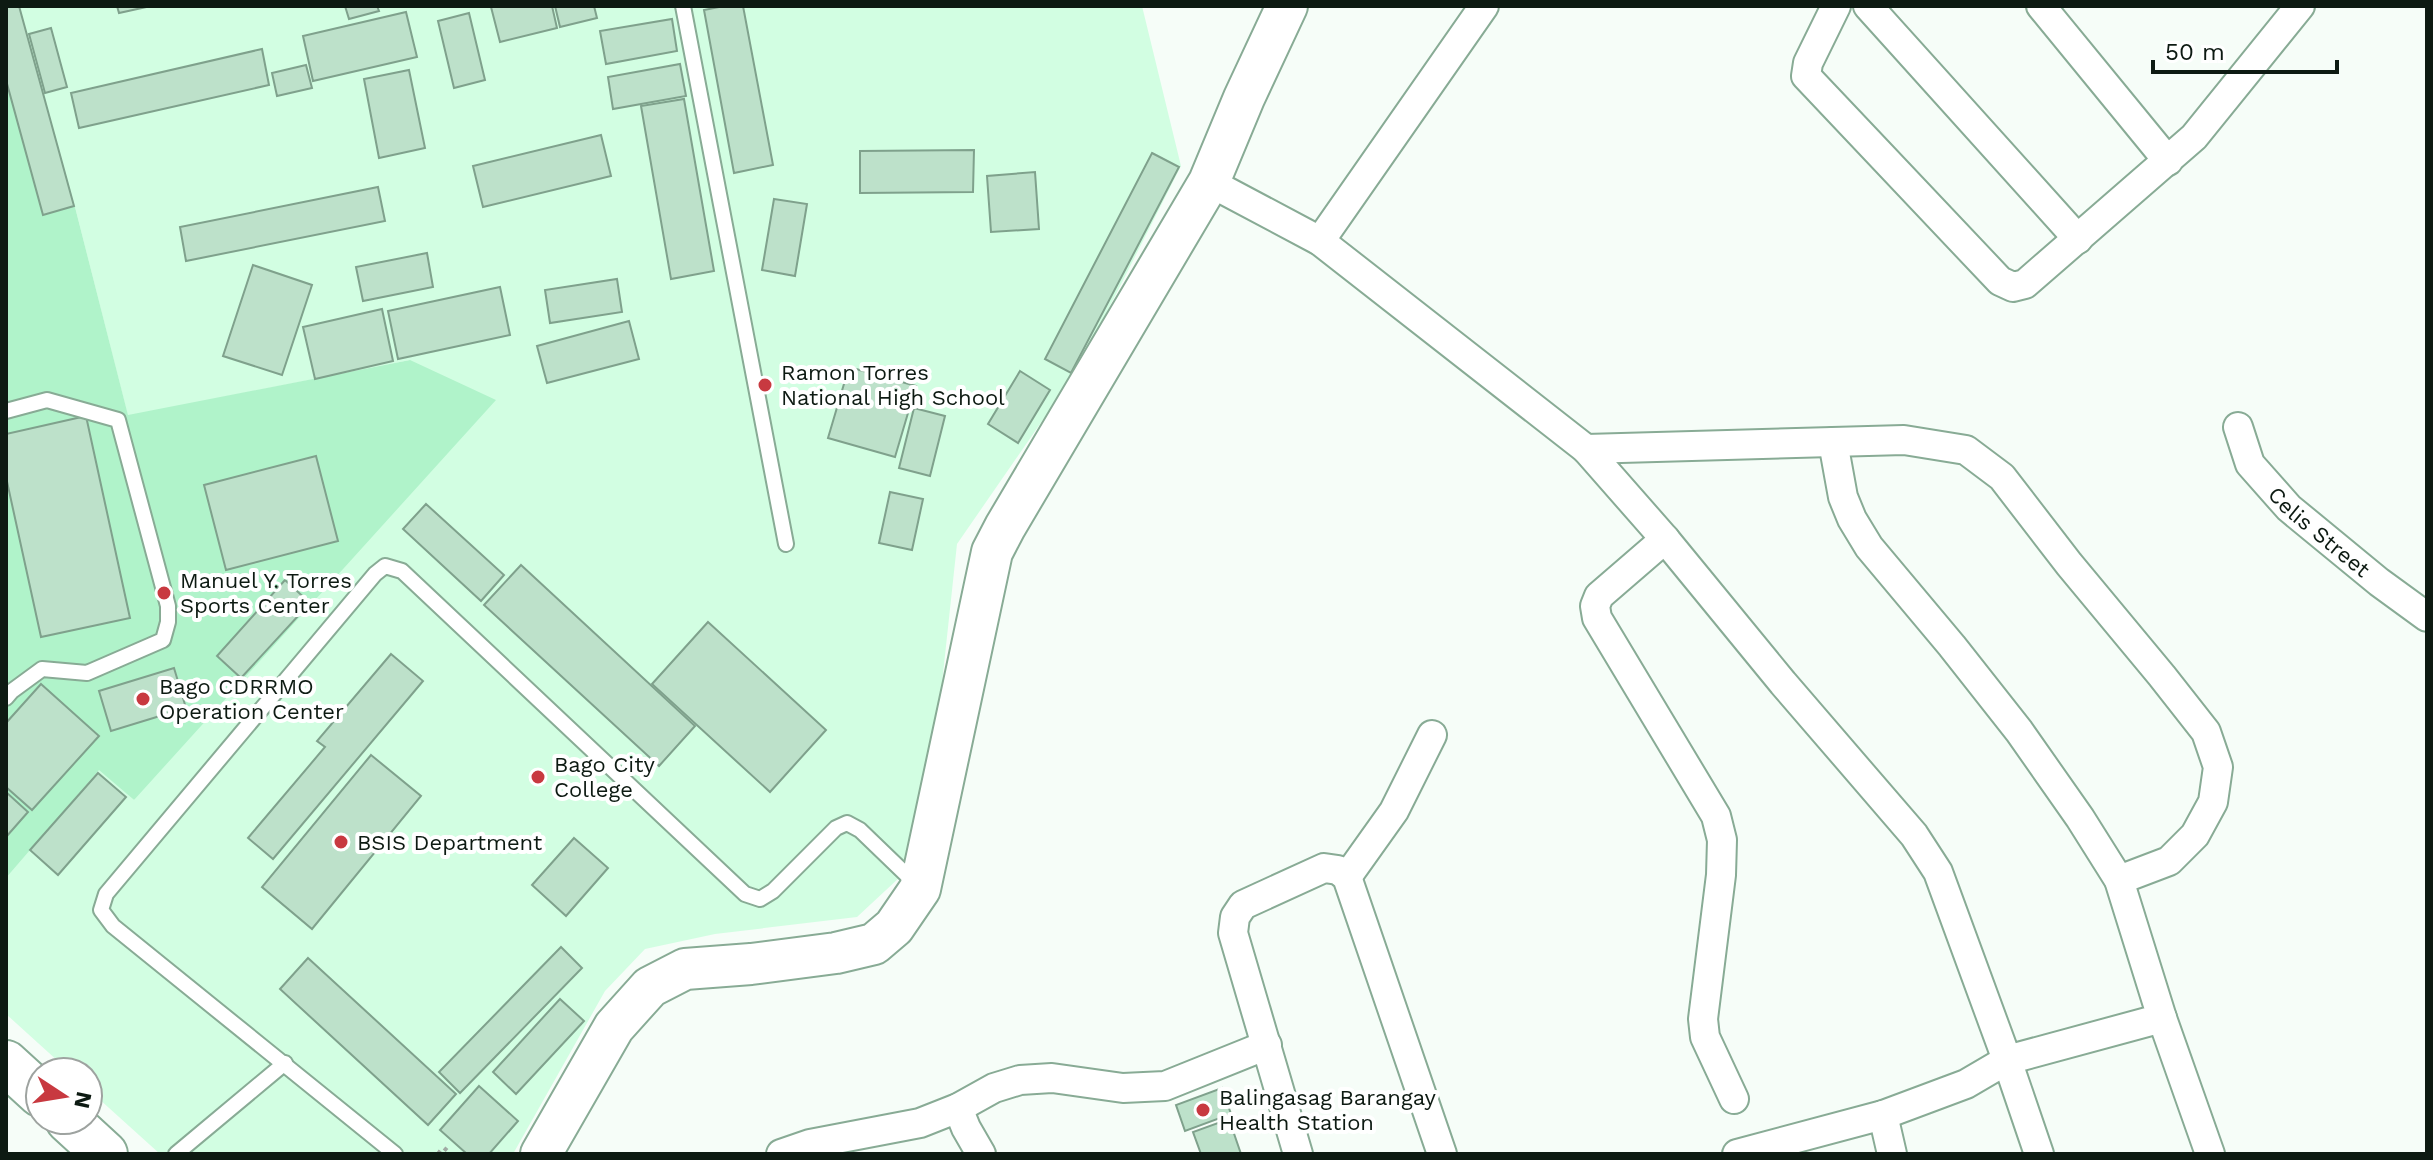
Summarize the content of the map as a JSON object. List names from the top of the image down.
{
  "streets": {
    "street": ["Celis Street"]
  },
  "places": [
    "Ramon Torres National High School",
    "Manuel Y. Torres Sports Center",
    "Bago CDRRMO Operation Center",
    "Bago City College",
    "BSIS Department",
    "Balingasag Barangay Health Station"
  ],
  "scale_bar": "50 m",
  "north": "right"
}
